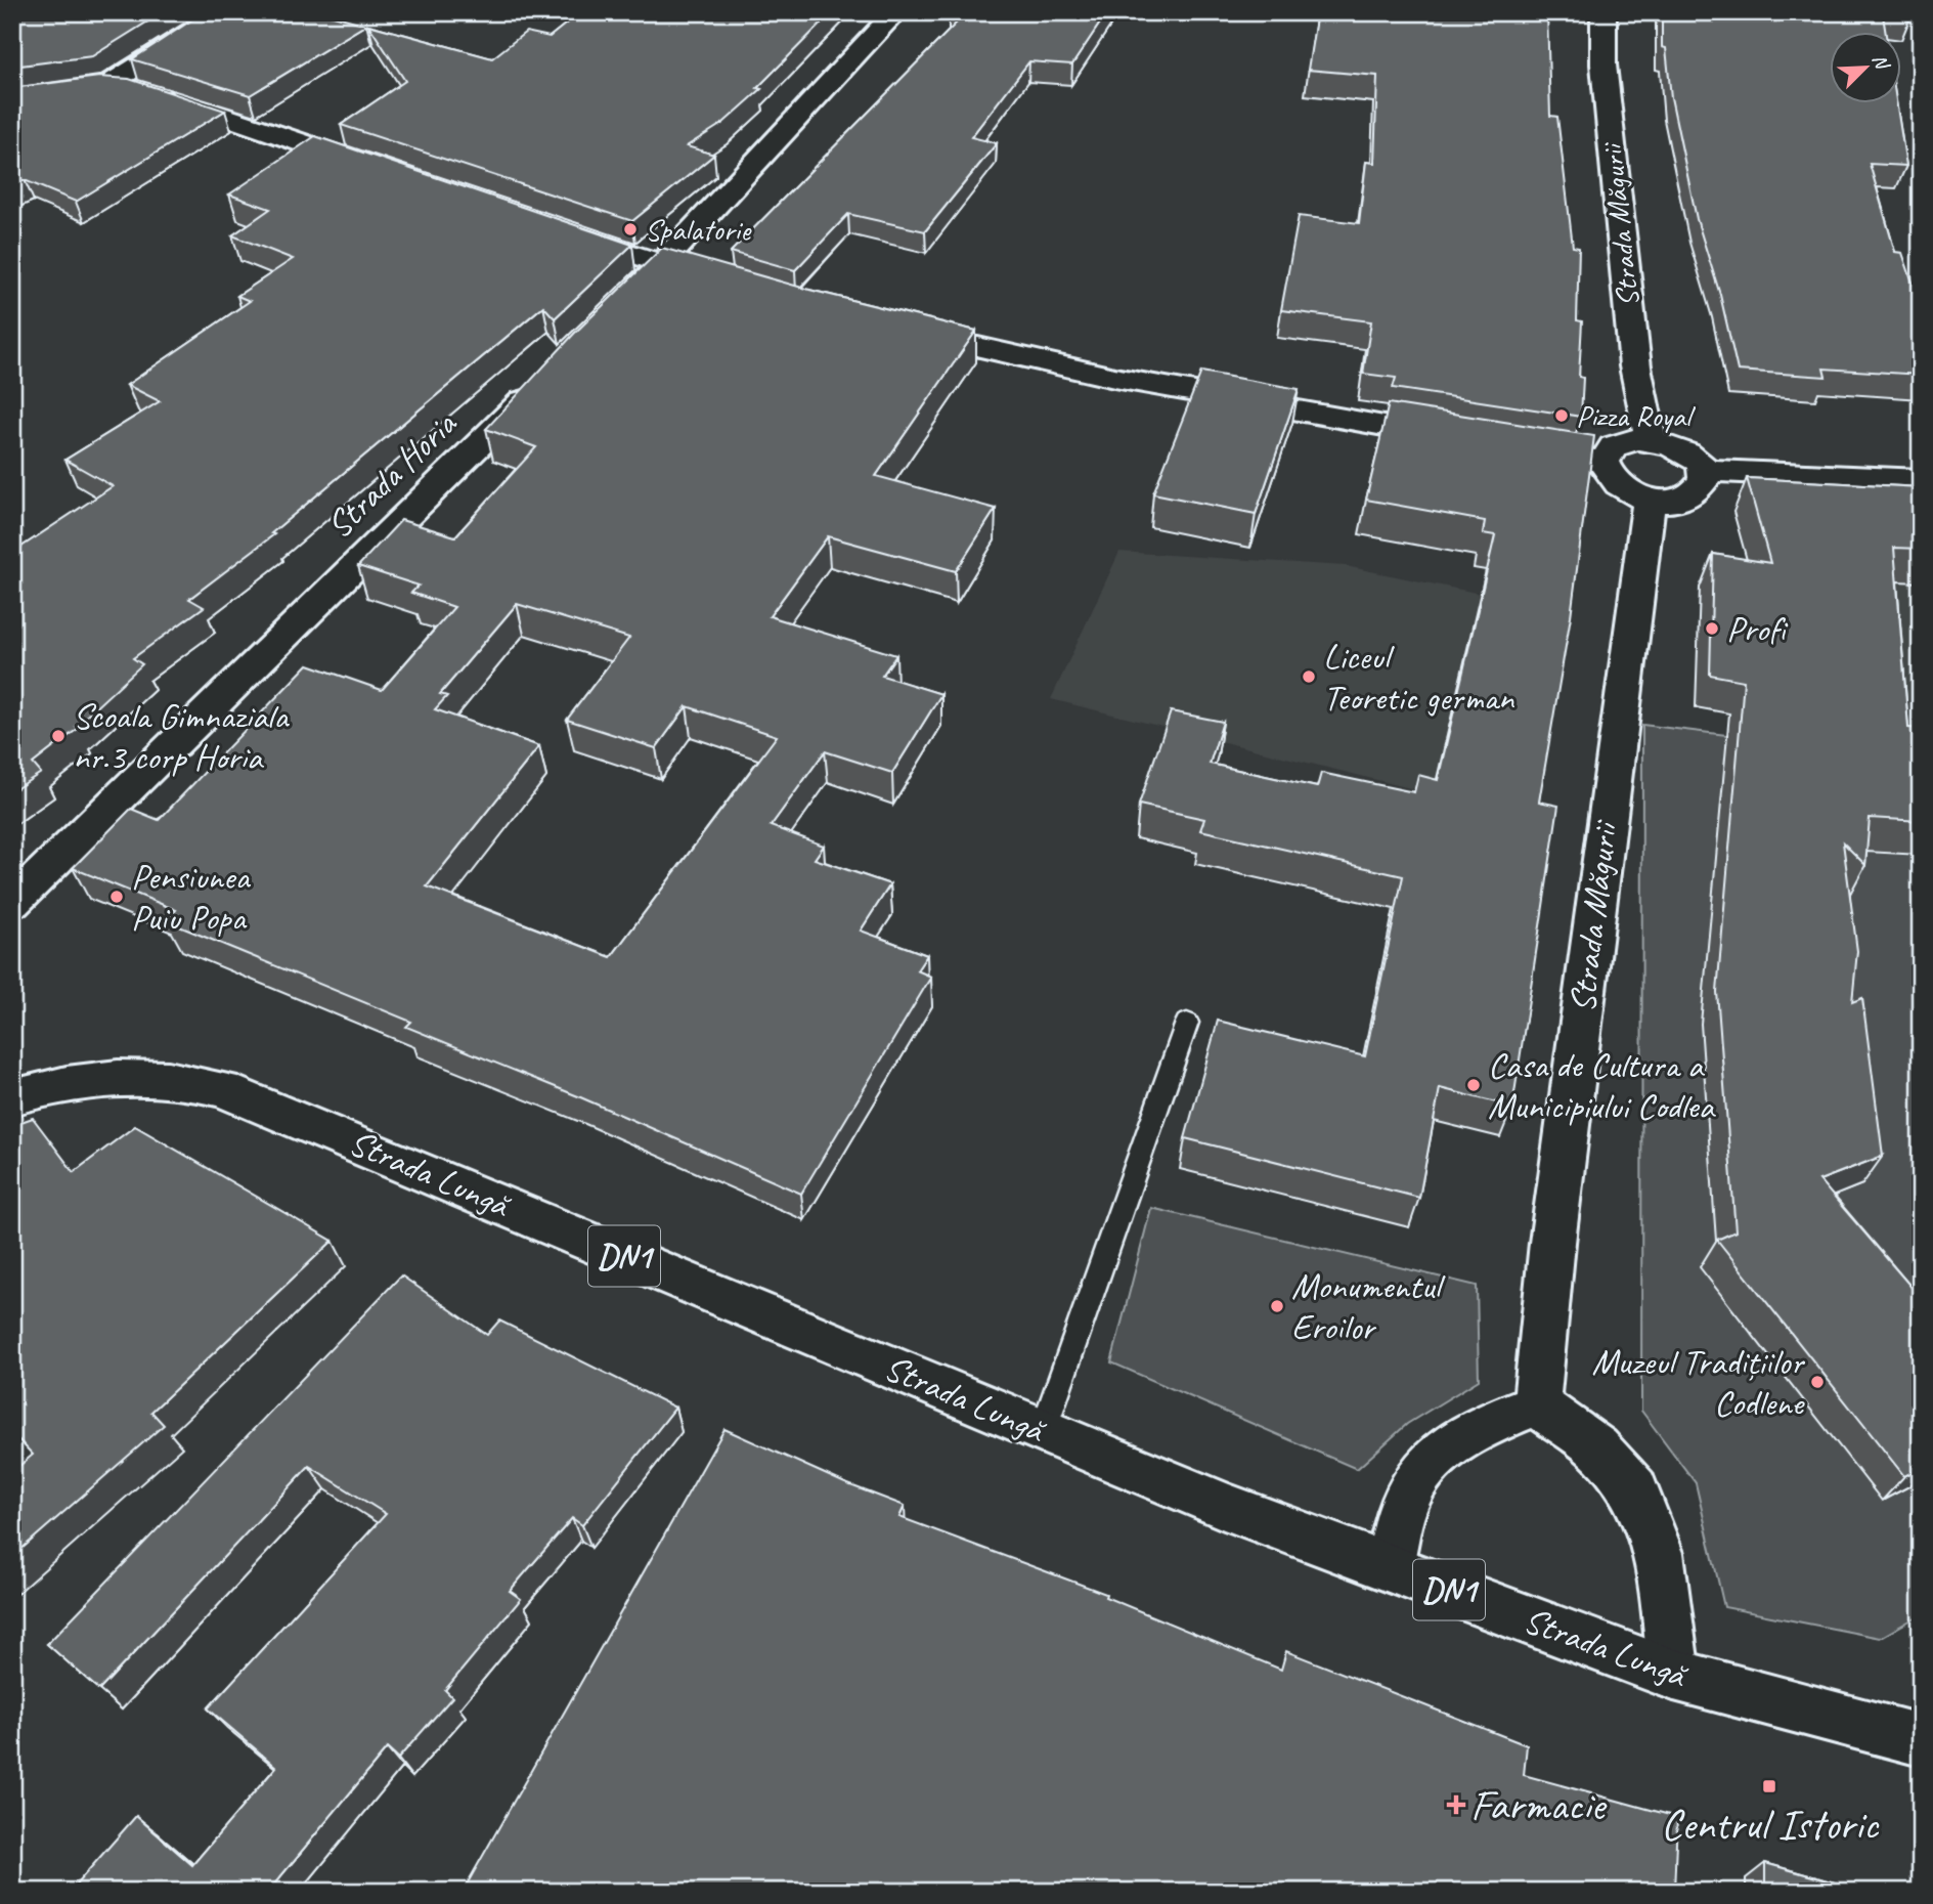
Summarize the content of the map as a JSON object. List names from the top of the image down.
{
  "streets": {
    "main road": [
      "Strada Măgurii",
      "Strada Horia",
      "Strada Lungă",
      "DN1"
    ]
  },
  "places": {
    "other": [
      "Spalatorie",
      "Pizza Royal",
      "Profi",
      "Liceul Teoretic german",
      "Scoala Gimnaziala nr.3 corp Horia",
      "Pensiunea Puiu Popa",
      "Casa de Cultura a Municipiului Codlea",
      "Monumentul Eroilor",
      "Muzeul Tradițiilor Codlene"
    ],
    "transit": ["Centrul Istoric"],
    "health": ["Farmacie"]
  },
  "north": "top right"
}
